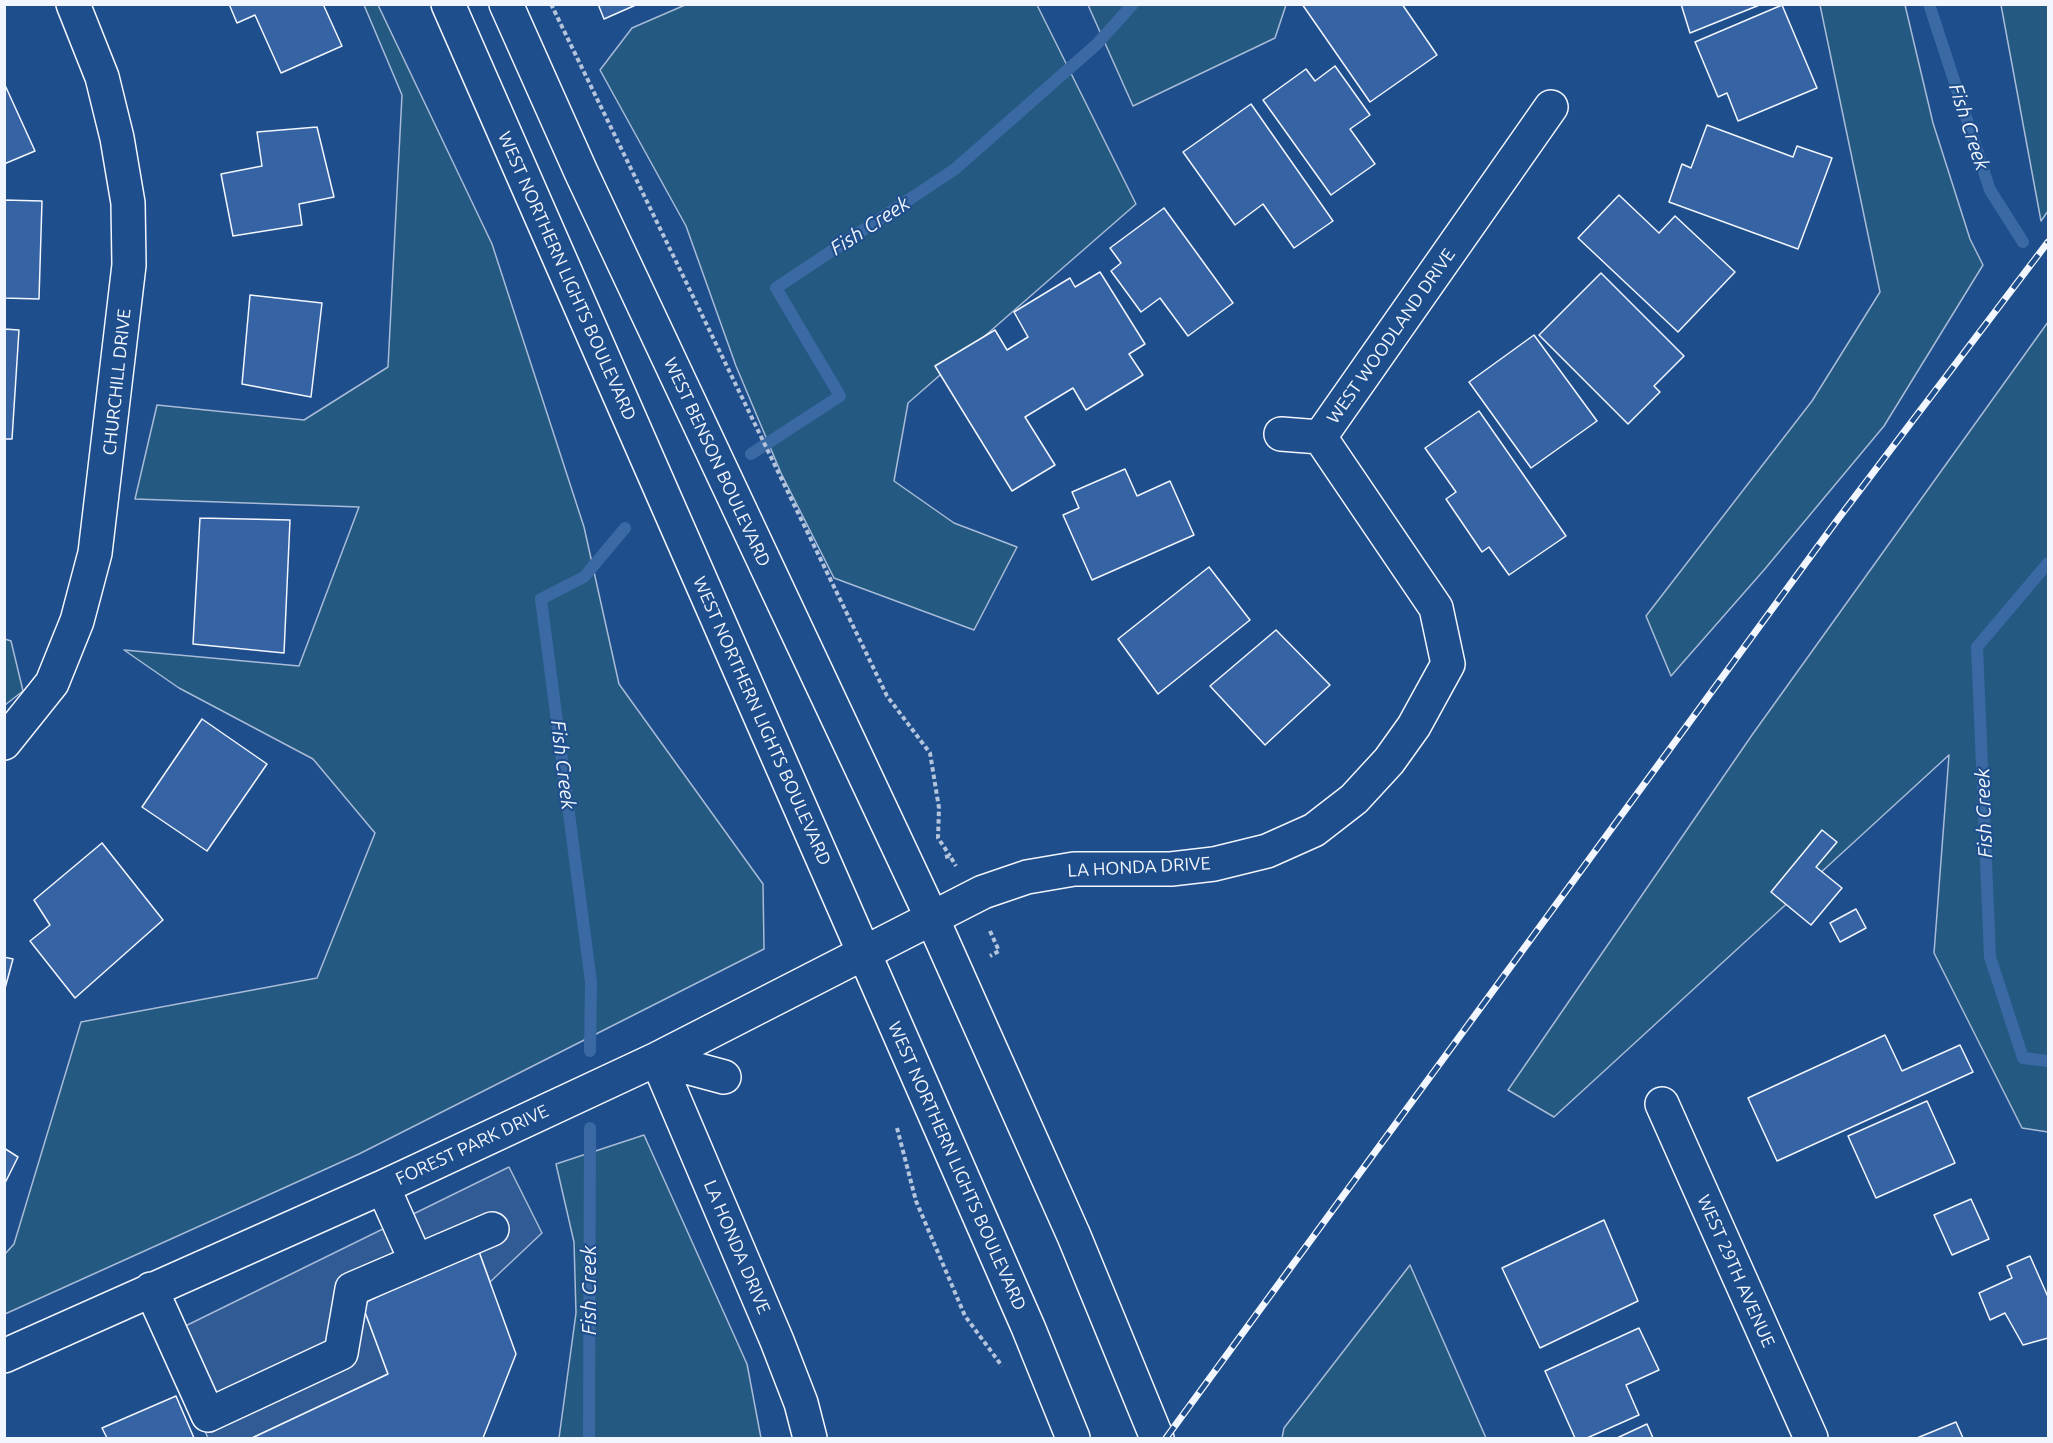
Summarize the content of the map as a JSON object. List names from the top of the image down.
{
  "streets": {
    "street": [
      "WEST NORTHERN LIGHTS BOULEVARD",
      "WEST WOODLAND DRIVE",
      "CHURCHILL DRIVE",
      "WEST BENSON BOULEVARD",
      "LA HONDA DRIVE",
      "FOREST PARK DRIVE",
      "WEST 29TH AVENUE"
    ]
  },
  "crossings": [
    ["WEST NORTHERN LIGHTS BOULEVARD", "FOREST PARK DRIVE"],
    ["WEST WOODLAND DRIVE", "LA HONDA DRIVE"],
    ["WEST BENSON BOULEVARD", "LA HONDA DRIVE"],
    ["WEST BENSON BOULEVARD", "FOREST PARK DRIVE"],
    ["LA HONDA DRIVE", "FOREST PARK DRIVE"]
  ],
  "water": ["Fish Creek"]
}
